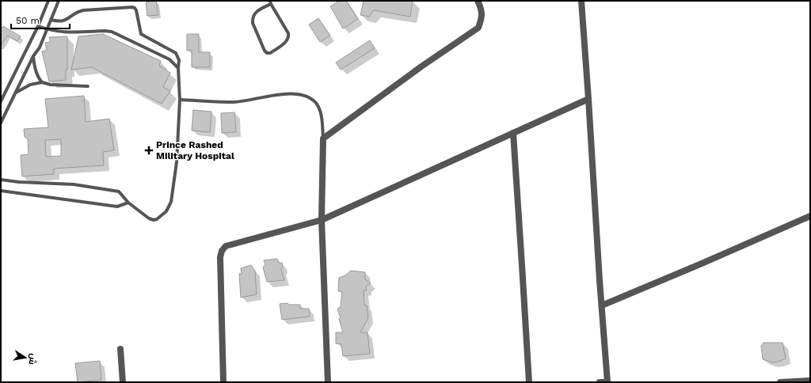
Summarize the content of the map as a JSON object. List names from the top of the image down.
{
  "places": {
    "health": ["Prince Rashed Military Hospital"]
  },
  "scale_bar": "50 m",
  "north": "right"
}
